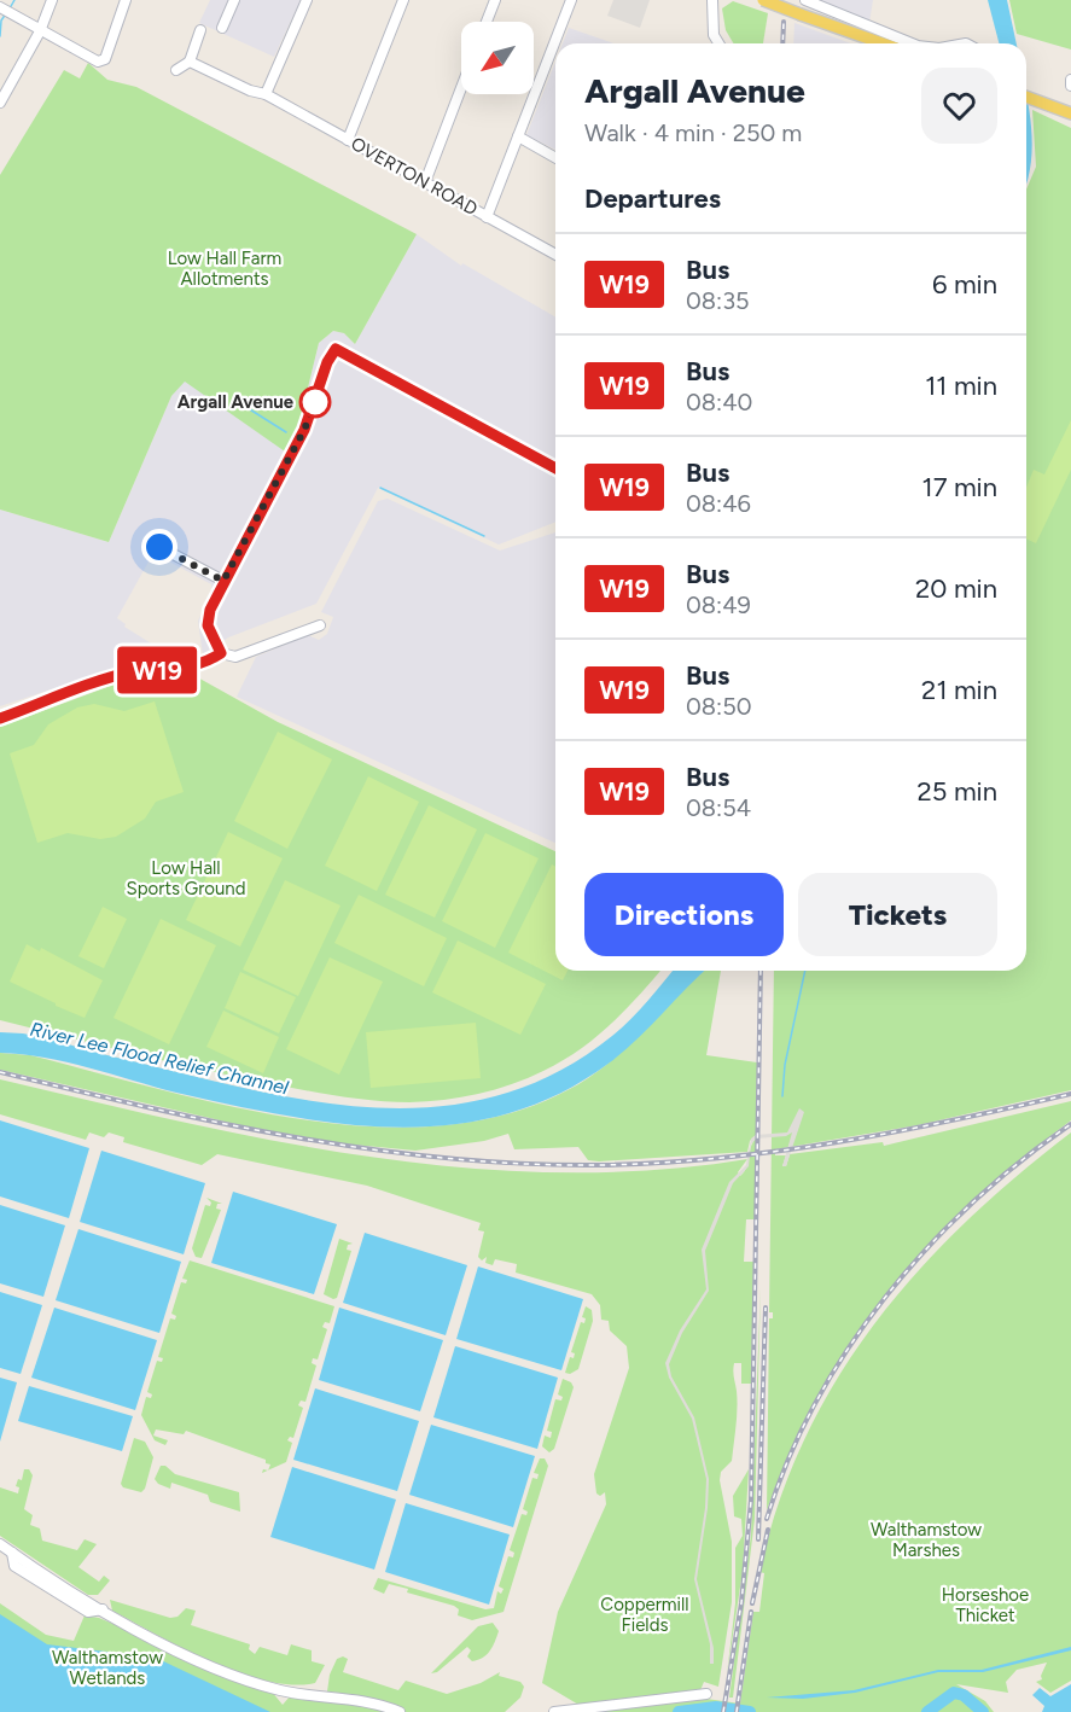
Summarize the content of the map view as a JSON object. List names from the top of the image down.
{
  "streets": {
    "street": ["OVERTON ROAD"]
  },
  "water": ["River Lee Flood Relief Channel"],
  "parks": [
    "Low Hall Farm Allotments",
    "Low Hall Sports Ground",
    "Walthamstow Marshes",
    "Horseshoe Thicket",
    "Coppermill Fields",
    "Walthamstow Wetlands"
  ],
  "places": ["Argall Avenue"],
  "lines": ["bus line W19"],
  "north": "bottom left",
  "page": {
    "on_map": "W19",
    "heading": [
      ["Argall Avenue", "Walk · 4 min · 250 m"],
      "Departures"
    ],
    "list": [
      {
        "mark": "W19",
        "name": "Bus",
        "note": "08:35",
        "value": "6 min"
      },
      {
        "mark": "W19",
        "name": "Bus",
        "note": "08:40",
        "value": "11 min"
      },
      {
        "mark": "W19",
        "name": "Bus",
        "note": "08:46",
        "value": "17 min"
      },
      {
        "mark": "W19",
        "name": "Bus",
        "note": "08:49",
        "value": "20 min"
      },
      {
        "mark": "W19",
        "name": "Bus",
        "note": "08:50",
        "value": "21 min"
      },
      {
        "mark": "W19",
        "name": "Bus",
        "note": "08:54",
        "value": "25 min"
      }
    ],
    "buttons": ["Directions", "Tickets"]
  }
}
